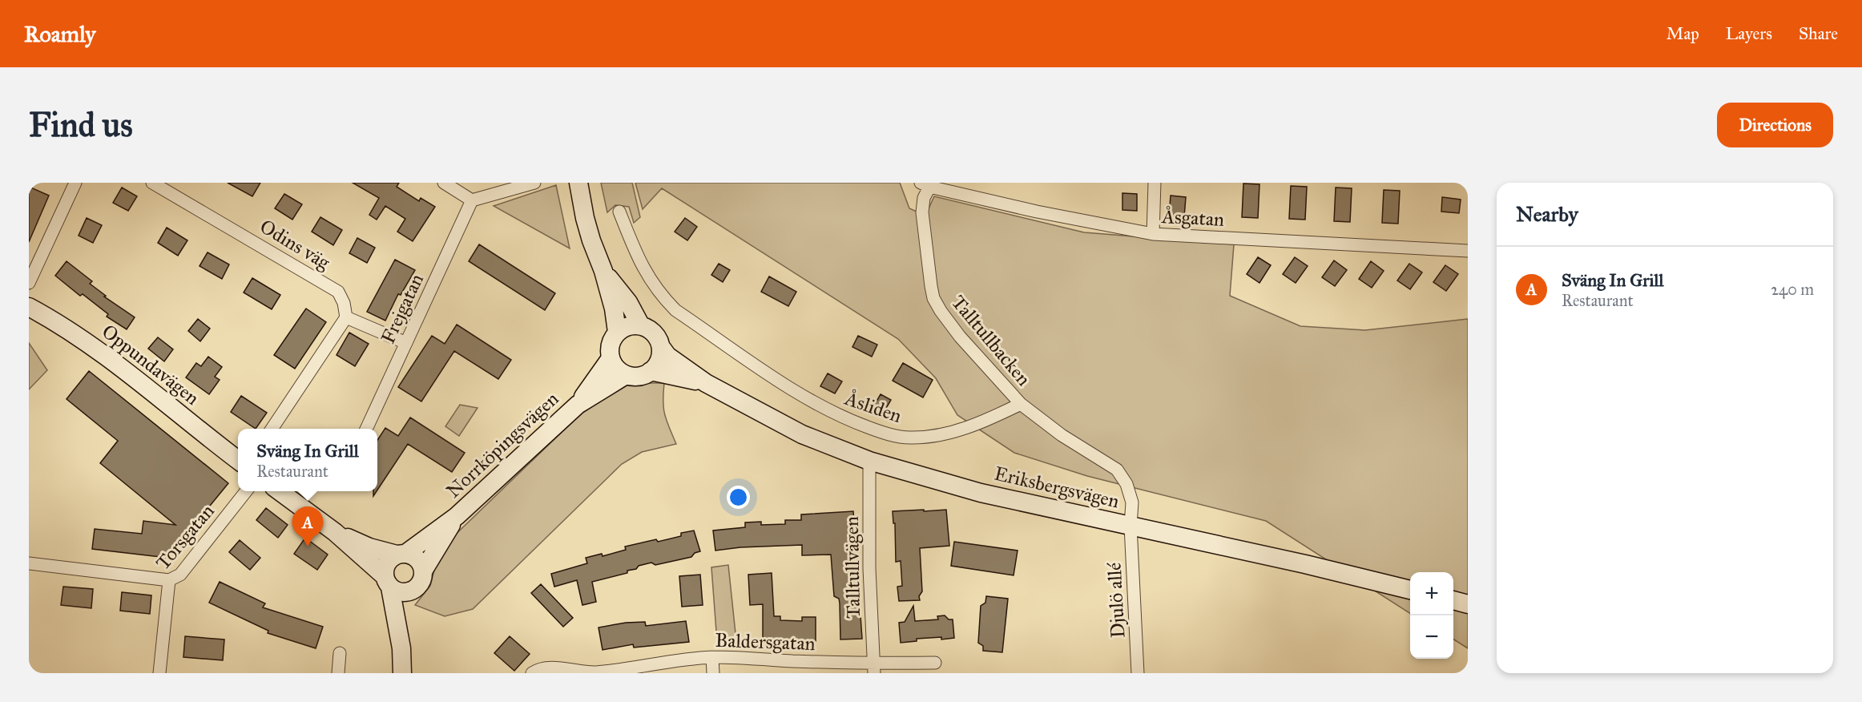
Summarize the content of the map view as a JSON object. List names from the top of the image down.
{
  "streets": {
    "main road": ["Oppundavägen", "Norrköpingsvägen", "Eriksbergsvägen"],
    "street": [
      "Åsgatan",
      "Odins väg",
      "Frejgatan",
      "Talltullbacken",
      "Åsliden",
      "Torsgatan",
      "Talltullvägen",
      "Djulö allé",
      "Baldersgatan"
    ]
  },
  "crossings": [
    ["Åsgatan", "Talltullbacken"],
    ["Talltullbacken", "Åsliden"],
    ["Norrköpingsvägen", "Eriksbergsvägen"],
    ["Eriksbergsvägen", "Talltullvägen"],
    ["Eriksbergsvägen", "Djulö allé"],
    ["Talltullvägen", "Baldersgatan"]
  ],
  "page": {
    "header": "Roamly",
    "nav": ["Map", "Layers", "Share"],
    "buttons": "Directions",
    "title": "Find us",
    "heading": "Nearby",
    "list": [
      {
        "mark": "A",
        "name": "Sväng In Grill",
        "note": "Restaurant",
        "value": "240 m"
      }
    ],
    "popup": ["Sväng In Grill", "Restaurant"],
    "pins": "A",
    "map_buttons": ["+", "−"]
  }
}
